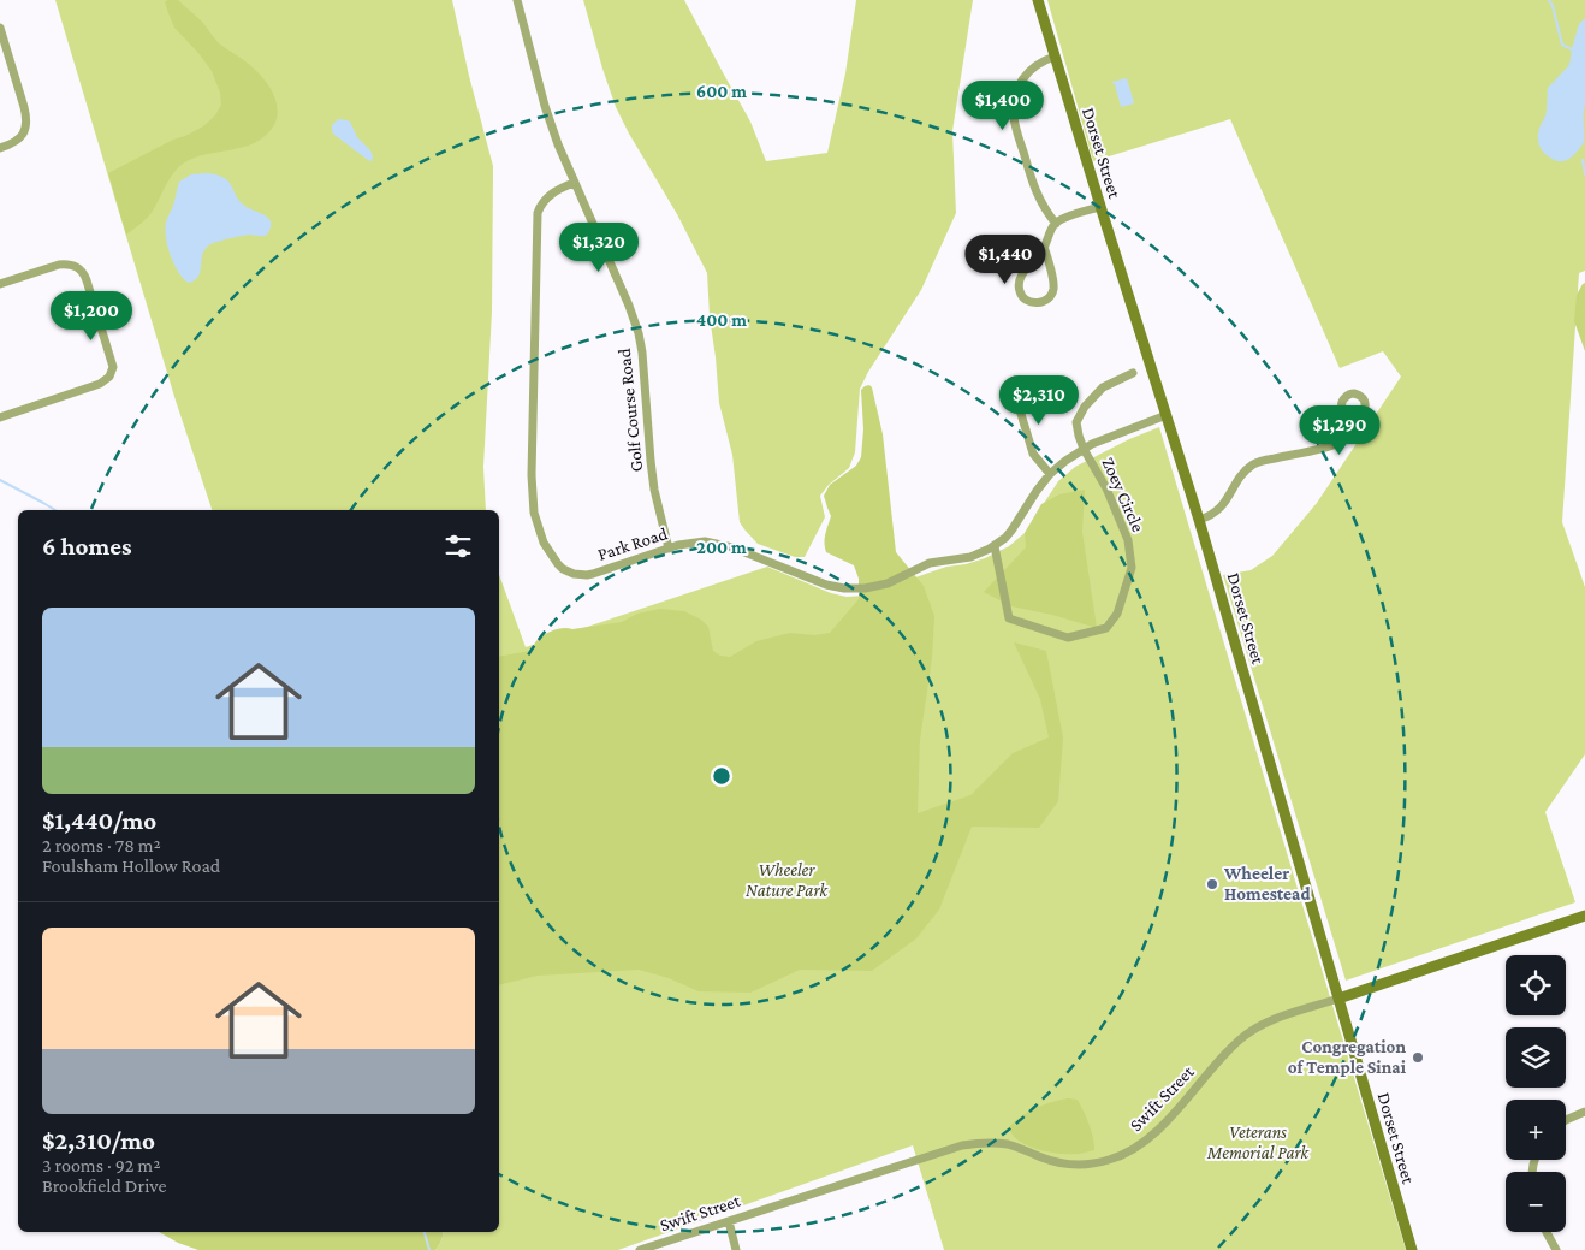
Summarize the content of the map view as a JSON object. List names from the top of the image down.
{
  "streets": {
    "street": [
      "Dorset Street",
      "Golf Course Road",
      "Zoey Circle",
      "Park Road",
      "Swift Street"
    ]
  },
  "crossings": [
    ["Dorset Street", "Park Road"],
    ["Dorset Street", "Swift Street"],
    ["Golf Course Road", "Park Road"],
    ["Zoey Circle", "Park Road"]
  ],
  "parks": ["Wheeler Nature Park", "Veterans Memorial Park"],
  "places": ["Wheeler Homestead", "Congregation of Temple Sinai"],
  "page": {
    "price": [
      "$1,400",
      "$1,320",
      "$1,440",
      "$1,200",
      "$2,310",
      "$1,290"
    ],
    "heading": "6 homes",
    "list": [
      {
        "name": "$1,440/mo",
        "note": "2 rooms · 78 m² · Foulsham Hollow Road"
      },
      {
        "name": "$2,310/mo",
        "note": "3 rooms · 92 m² · Brookfield Drive"
      }
    ],
    "map_buttons": ["+", "−"]
  },
  "rings": ["600 m", "400 m", "200 m"]
}
